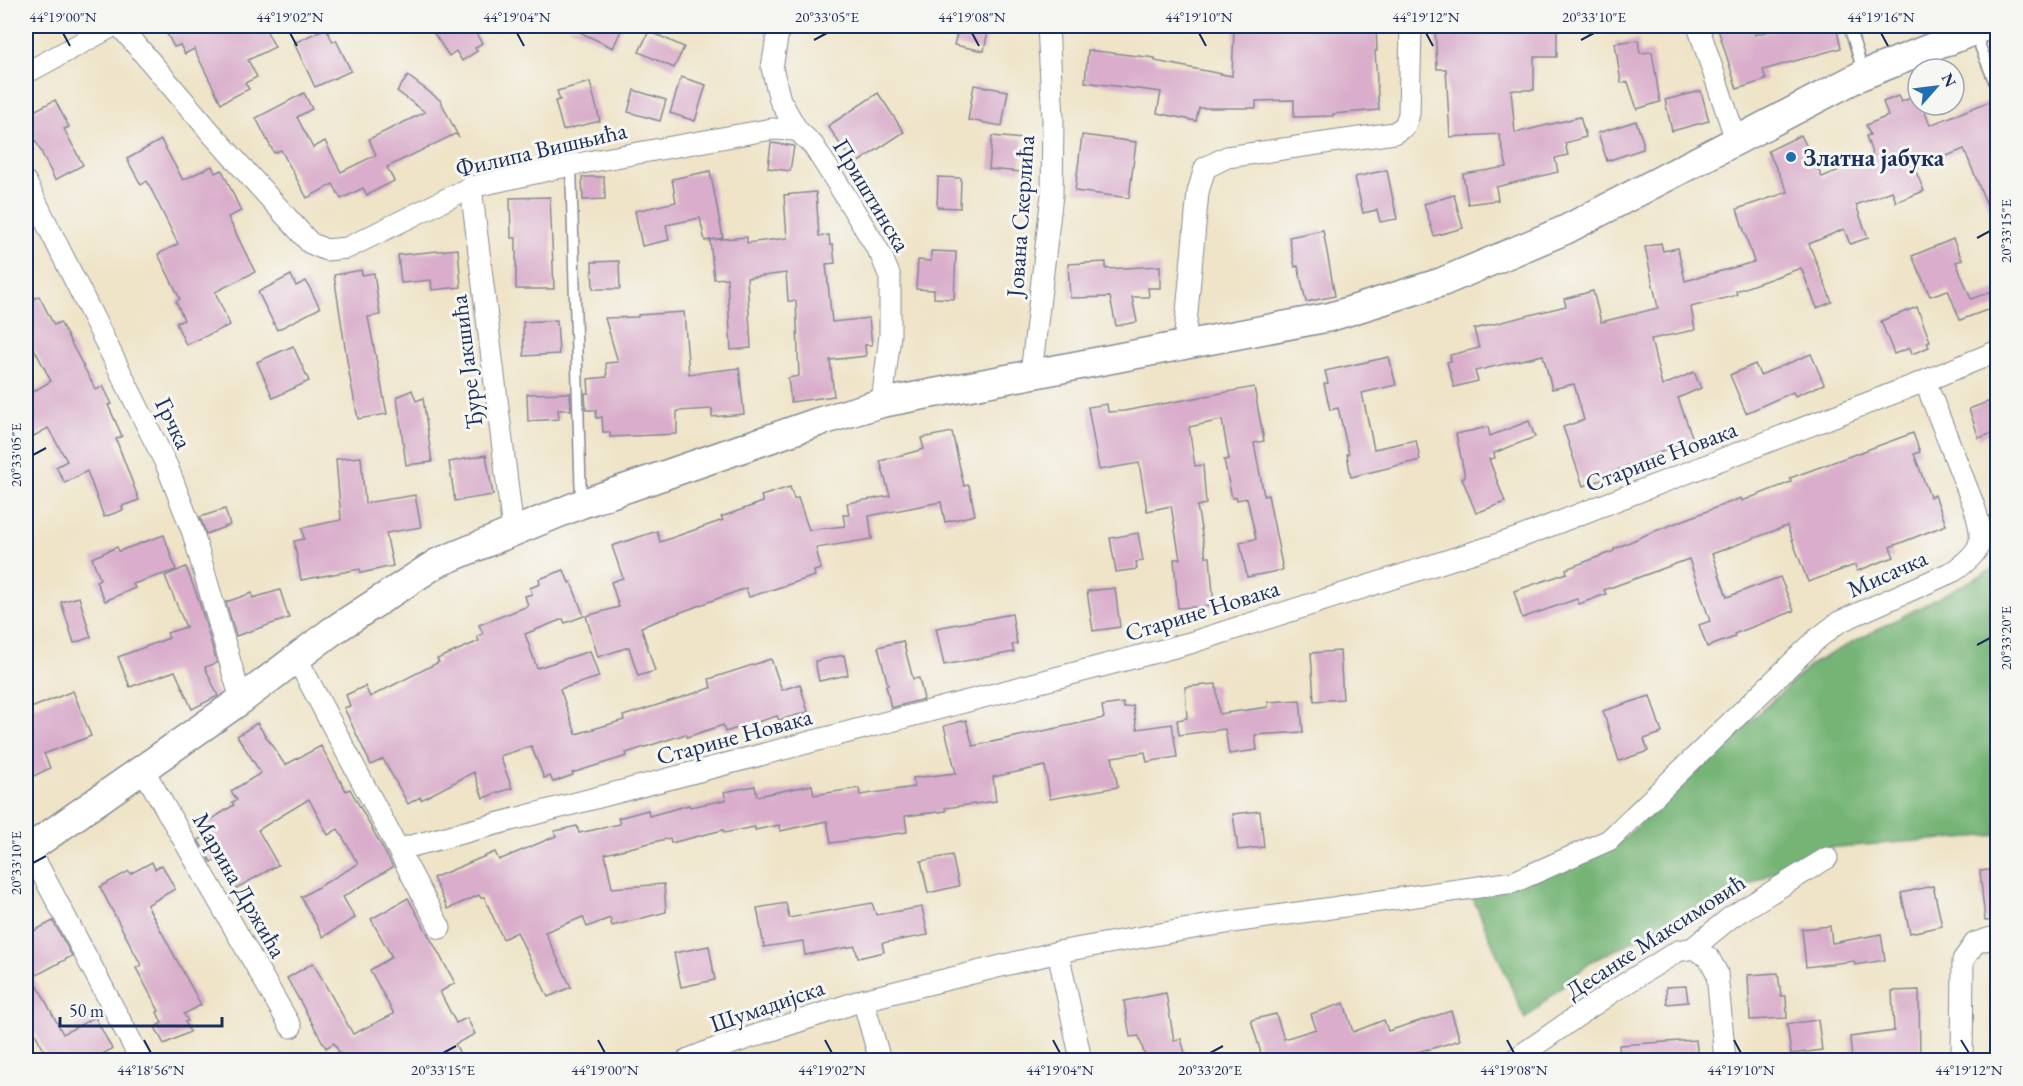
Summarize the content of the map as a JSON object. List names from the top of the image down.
{
  "streets": {
    "street": [
      "Филипа Вишњића",
      "Приштинска",
      "Јована Скерлића",
      "Ђуре Јакшића",
      "Грчка",
      "Старине Новака",
      "Мисачка",
      "Марина Држића",
      "Десанке Максимовић",
      "Шумадијска"
    ]
  },
  "crossings": [
    ["Филипа Вишњића", "Приштинска"],
    ["Филипа Вишњића", "Ђуре Јакшића"],
    ["Старине Новака", "Мисачка"],
    ["Мисачка", "Шумадијска"]
  ],
  "places": ["Златна јабука"],
  "scale_bar": "50 m",
  "north": "top right",
  "coordinates": [
    "44°19'00\"N",
    "44°19'02\"N",
    "44°19'04\"N",
    "20°33'05\"E",
    "44°19'08\"N",
    "44°19'10\"N",
    "44°19'12\"N",
    "20°33'10\"E",
    "44°19'16\"N",
    "20°33'15\"E",
    "20°33'20\"E",
    "44°18'56\"N"
  ]
}
